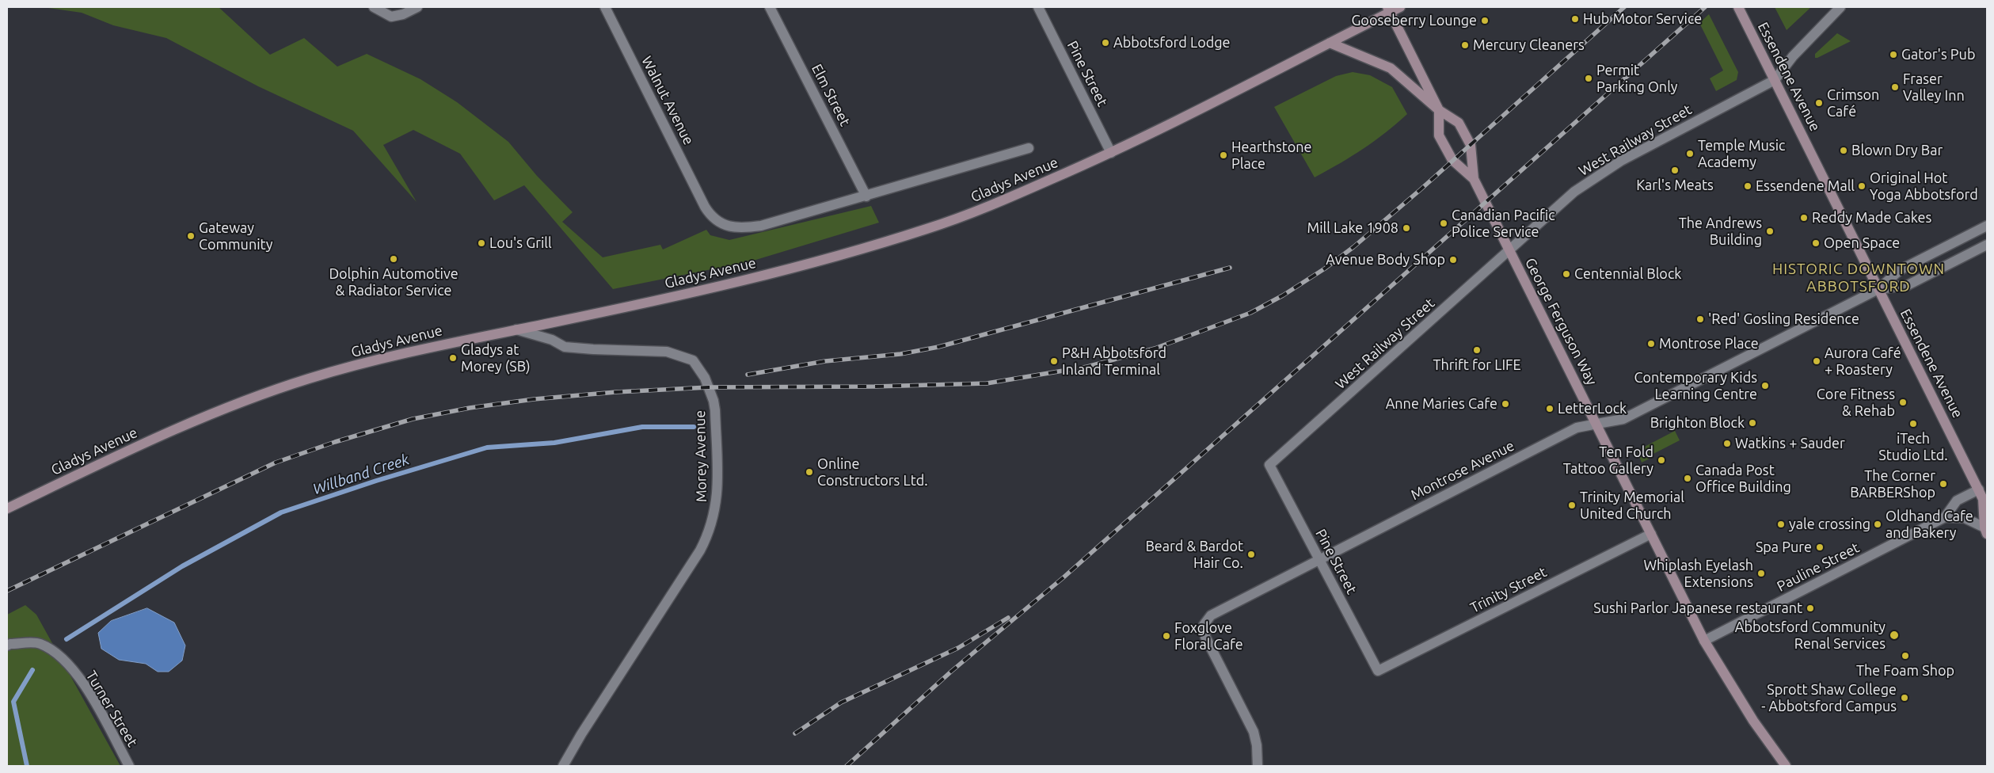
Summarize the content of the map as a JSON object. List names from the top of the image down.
{
  "streets": {
    "main road": ["Essendene Avenue", "Gladys Avenue", "George Ferguson Way"],
    "street": [
      "Pine Street",
      "Elm Street",
      "Walnut Avenue",
      "West Railway Street",
      "Morey Avenue",
      "Montrose Avenue",
      "Pauline Street",
      "Trinity Street",
      "Turner Street"
    ]
  },
  "crossings": [
    ["Pine Street", "West Railway Street"],
    ["Pine Street", "Gladys Avenue"],
    ["Pine Street", "Montrose Avenue"],
    ["Pine Street", "Trinity Street"],
    ["Essendene Avenue", "West Railway Street"],
    ["Essendene Avenue", "Montrose Avenue"],
    ["Essendene Avenue", "Pauline Street"],
    ["Elm Street", "Gladys Avenue"],
    ["Walnut Avenue", "Gladys Avenue"],
    ["West Railway Street", "George Ferguson Way"],
    ["Gladys Avenue", "George Ferguson Way"],
    ["Gladys Avenue", "Morey Avenue"],
    ["George Ferguson Way", "Montrose Avenue"],
    ["George Ferguson Way", "Pauline Street"],
    ["George Ferguson Way", "Trinity Street"]
  ],
  "districts": ["HISTORIC DOWNTOWN ABBOTSFORD"],
  "water": ["Willband Creek"],
  "places": [
    "Hub Motor Service",
    "Gooseberry Lounge",
    "Abbotsford Lodge",
    "Mercury Cleaners",
    "Gator's Pub",
    "Permit Parking Only",
    "Fraser Valley Inn",
    "Crimson Café",
    "Blown Dry Bar",
    "Temple Music Academy",
    "Hearthstone Place",
    "Karl's Meats",
    "Essendene Mall",
    "Original Hot Yoga Abbotsford",
    "Reddy Made Cakes",
    "Canadian Pacific Police Service",
    "Mill Lake 1908",
    "The Andrews Building",
    "Gateway Community",
    "Lou's Grill",
    "Open Space",
    "Dolphin Automotive & Radiator Service",
    "Avenue Body Shop",
    "Centennial Block",
    "'Red' Gosling Residence",
    "Montrose Place",
    "Thrift for LIFE",
    "Gladys at Morey (SB)",
    "P&H Abbotsford Inland Terminal",
    "Aurora Café + Roastery",
    "Contemporary Kids Learning Centre",
    "Core Fitness & Rehab",
    "Anne Maries Cafe",
    "LetterLock",
    "Brighton Block",
    "iTech Studio Ltd.",
    "Watkins + Sauder",
    "Ten Fold Tattoo Gallery",
    "Online Constructors Ltd.",
    "Canada Post Office Building",
    "The Corner BARBERShop",
    "Trinity Memorial United Church",
    "yale crossing",
    "Oldhand Cafe and Bakery",
    "Spa Pure",
    "Beard & Bardot Hair Co.",
    "Whiplash Eyelash Extensions",
    "Sushi Parlor Japanese restaurant",
    "Abbotsford Community Renal Services",
    "Foxglove Floral Cafe",
    "The Foam Shop",
    "Sprott Shaw College - Abbotsford Campus"
  ]
}
